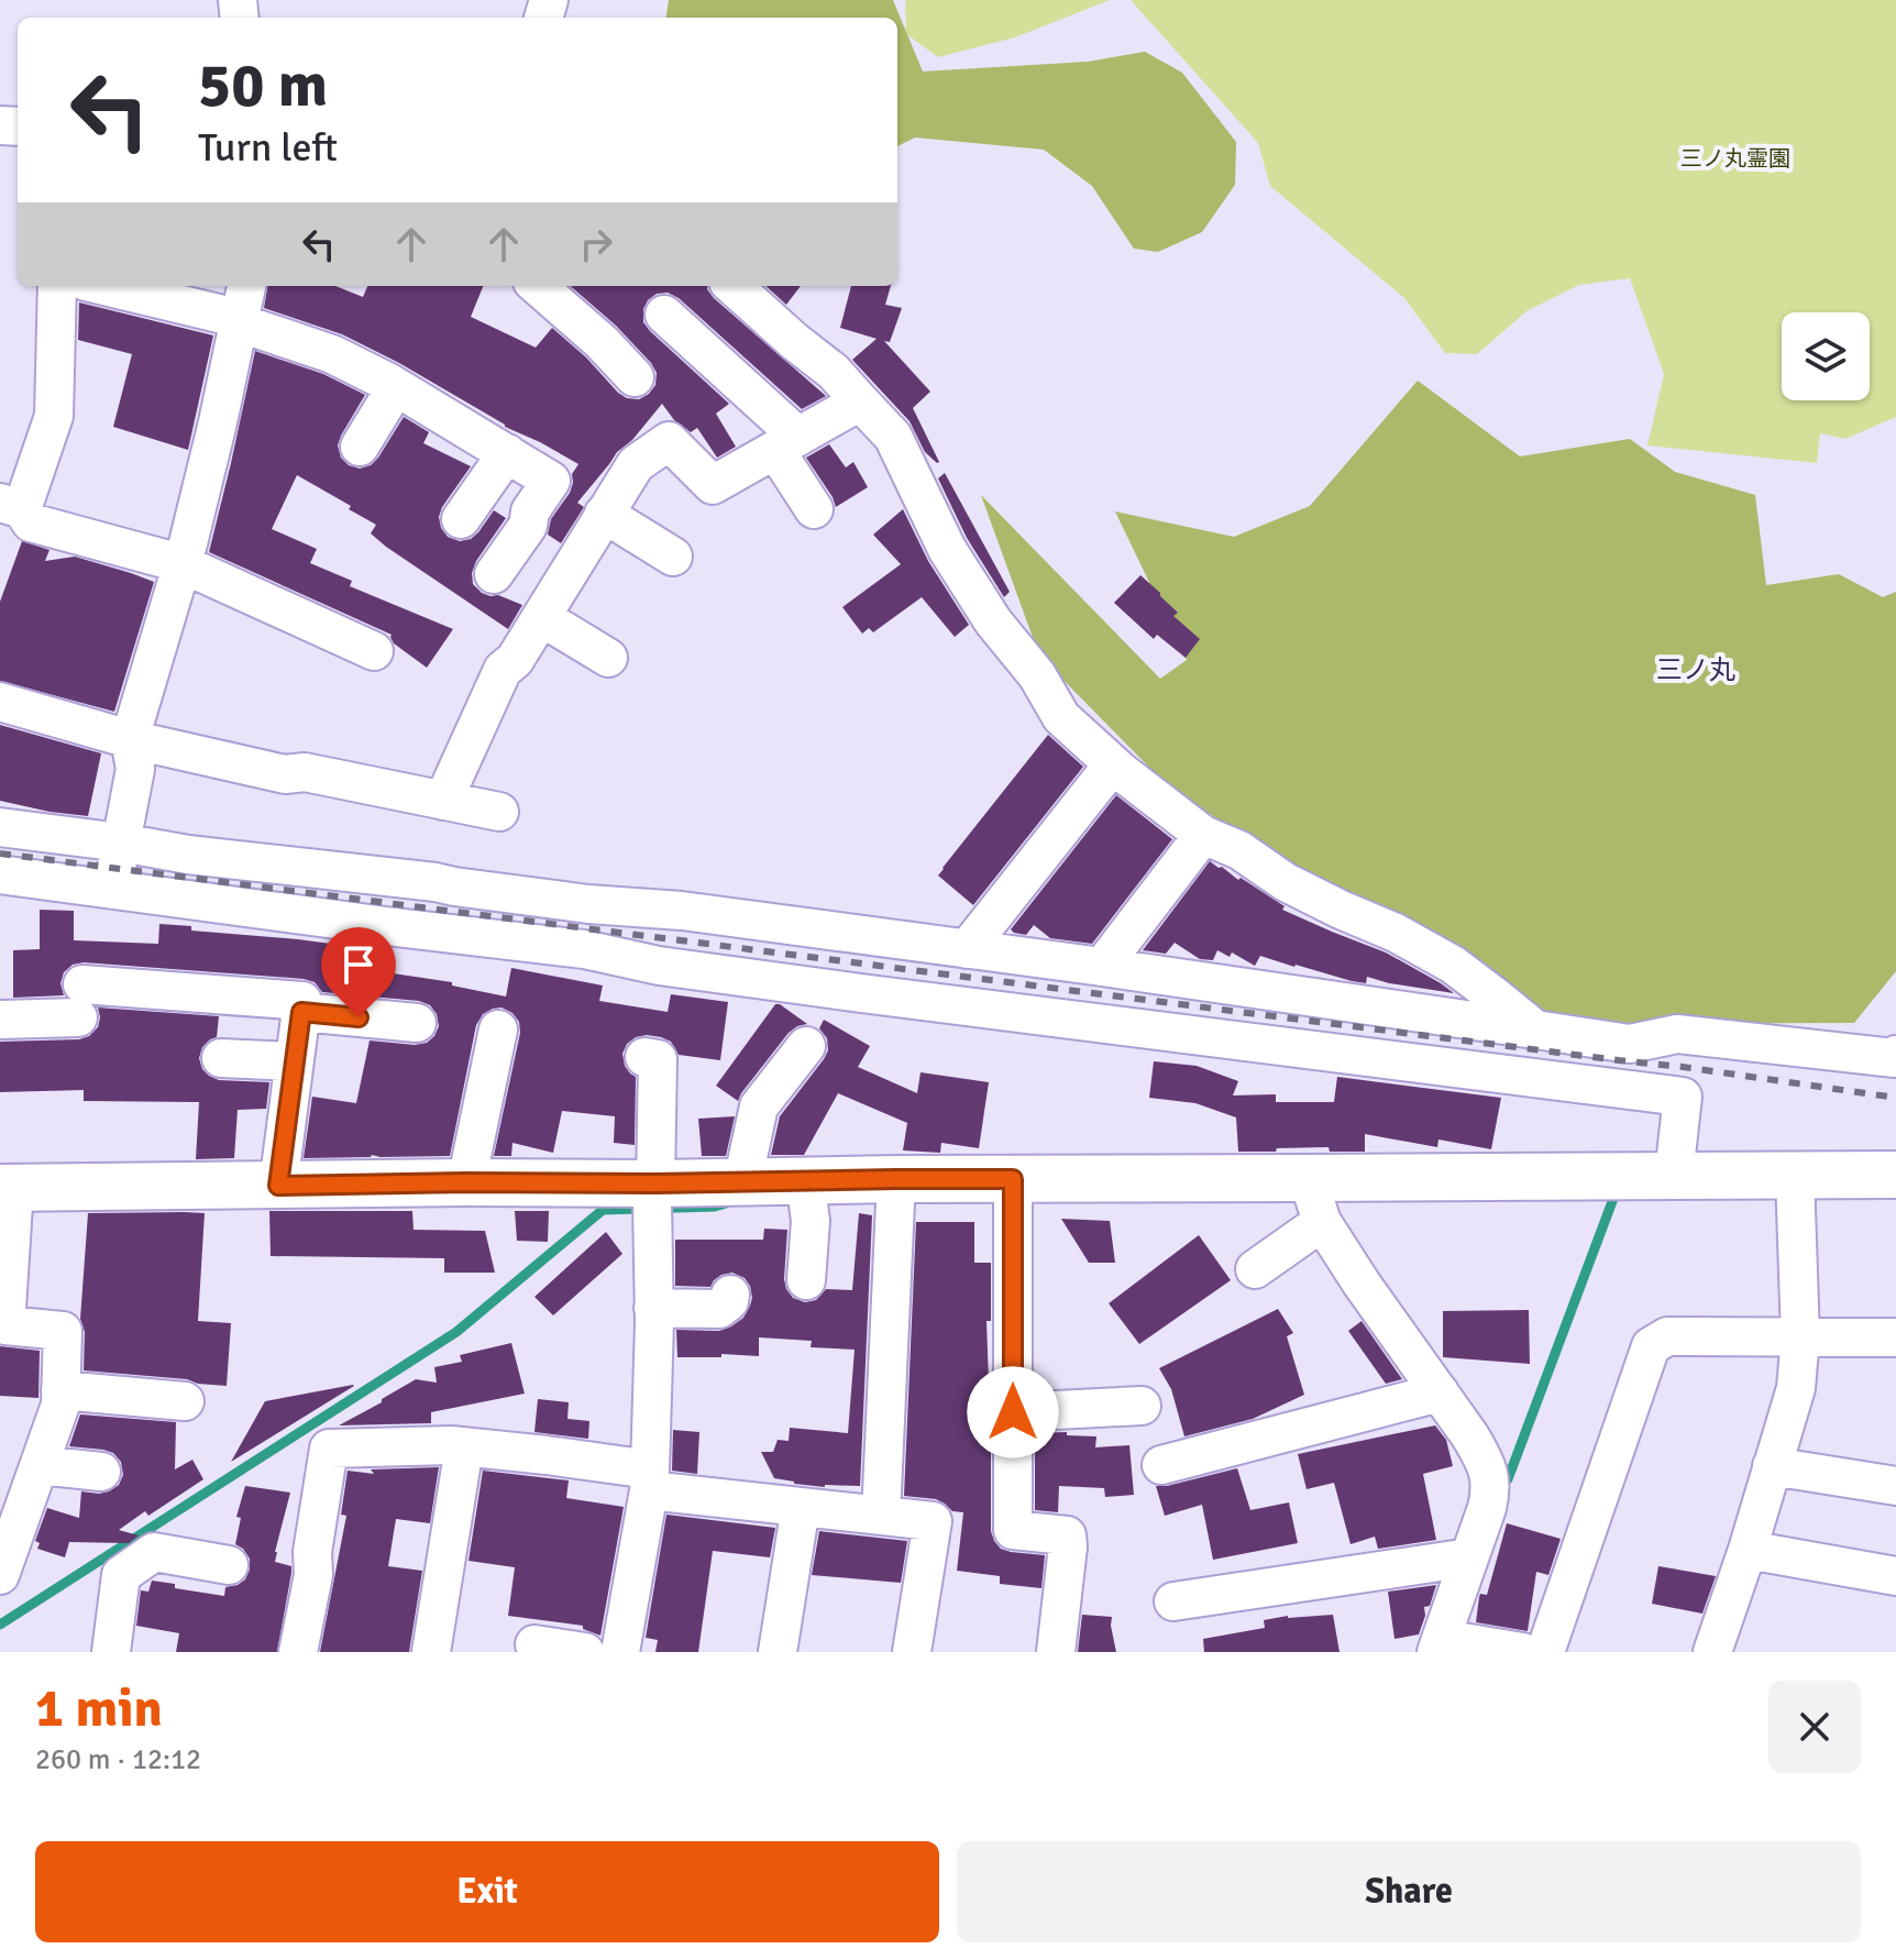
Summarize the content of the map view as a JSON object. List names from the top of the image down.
{
  "districts": ["三ノ丸"],
  "parks": ["三ノ丸霊園"],
  "page": {
    "turn": ["50 m", "Turn left"],
    "heading": ["1 min", "260 m · 12:12"],
    "buttons": ["Exit", "Share"]
  }
}
